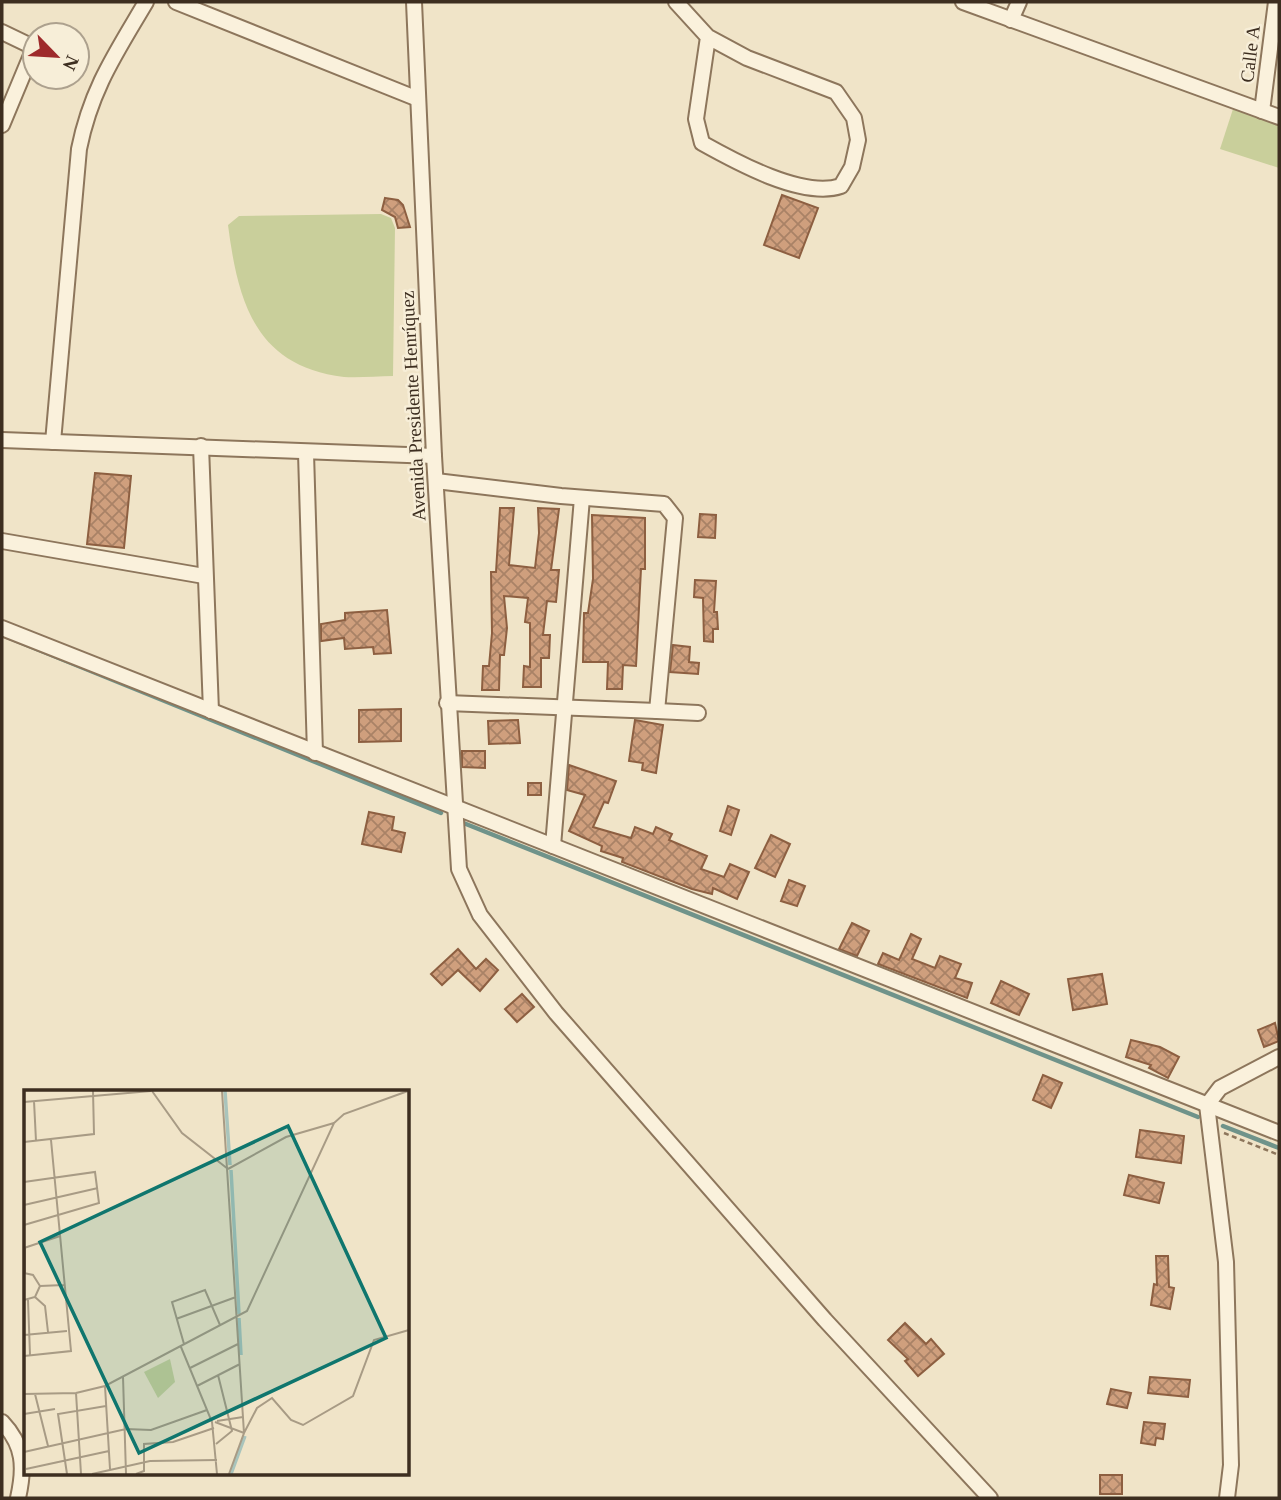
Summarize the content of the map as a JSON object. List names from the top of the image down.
{
  "streets": {
    "street": ["Calle A", "Avenida Presidente Henríquez"]
  },
  "north": "bottom right"
}
